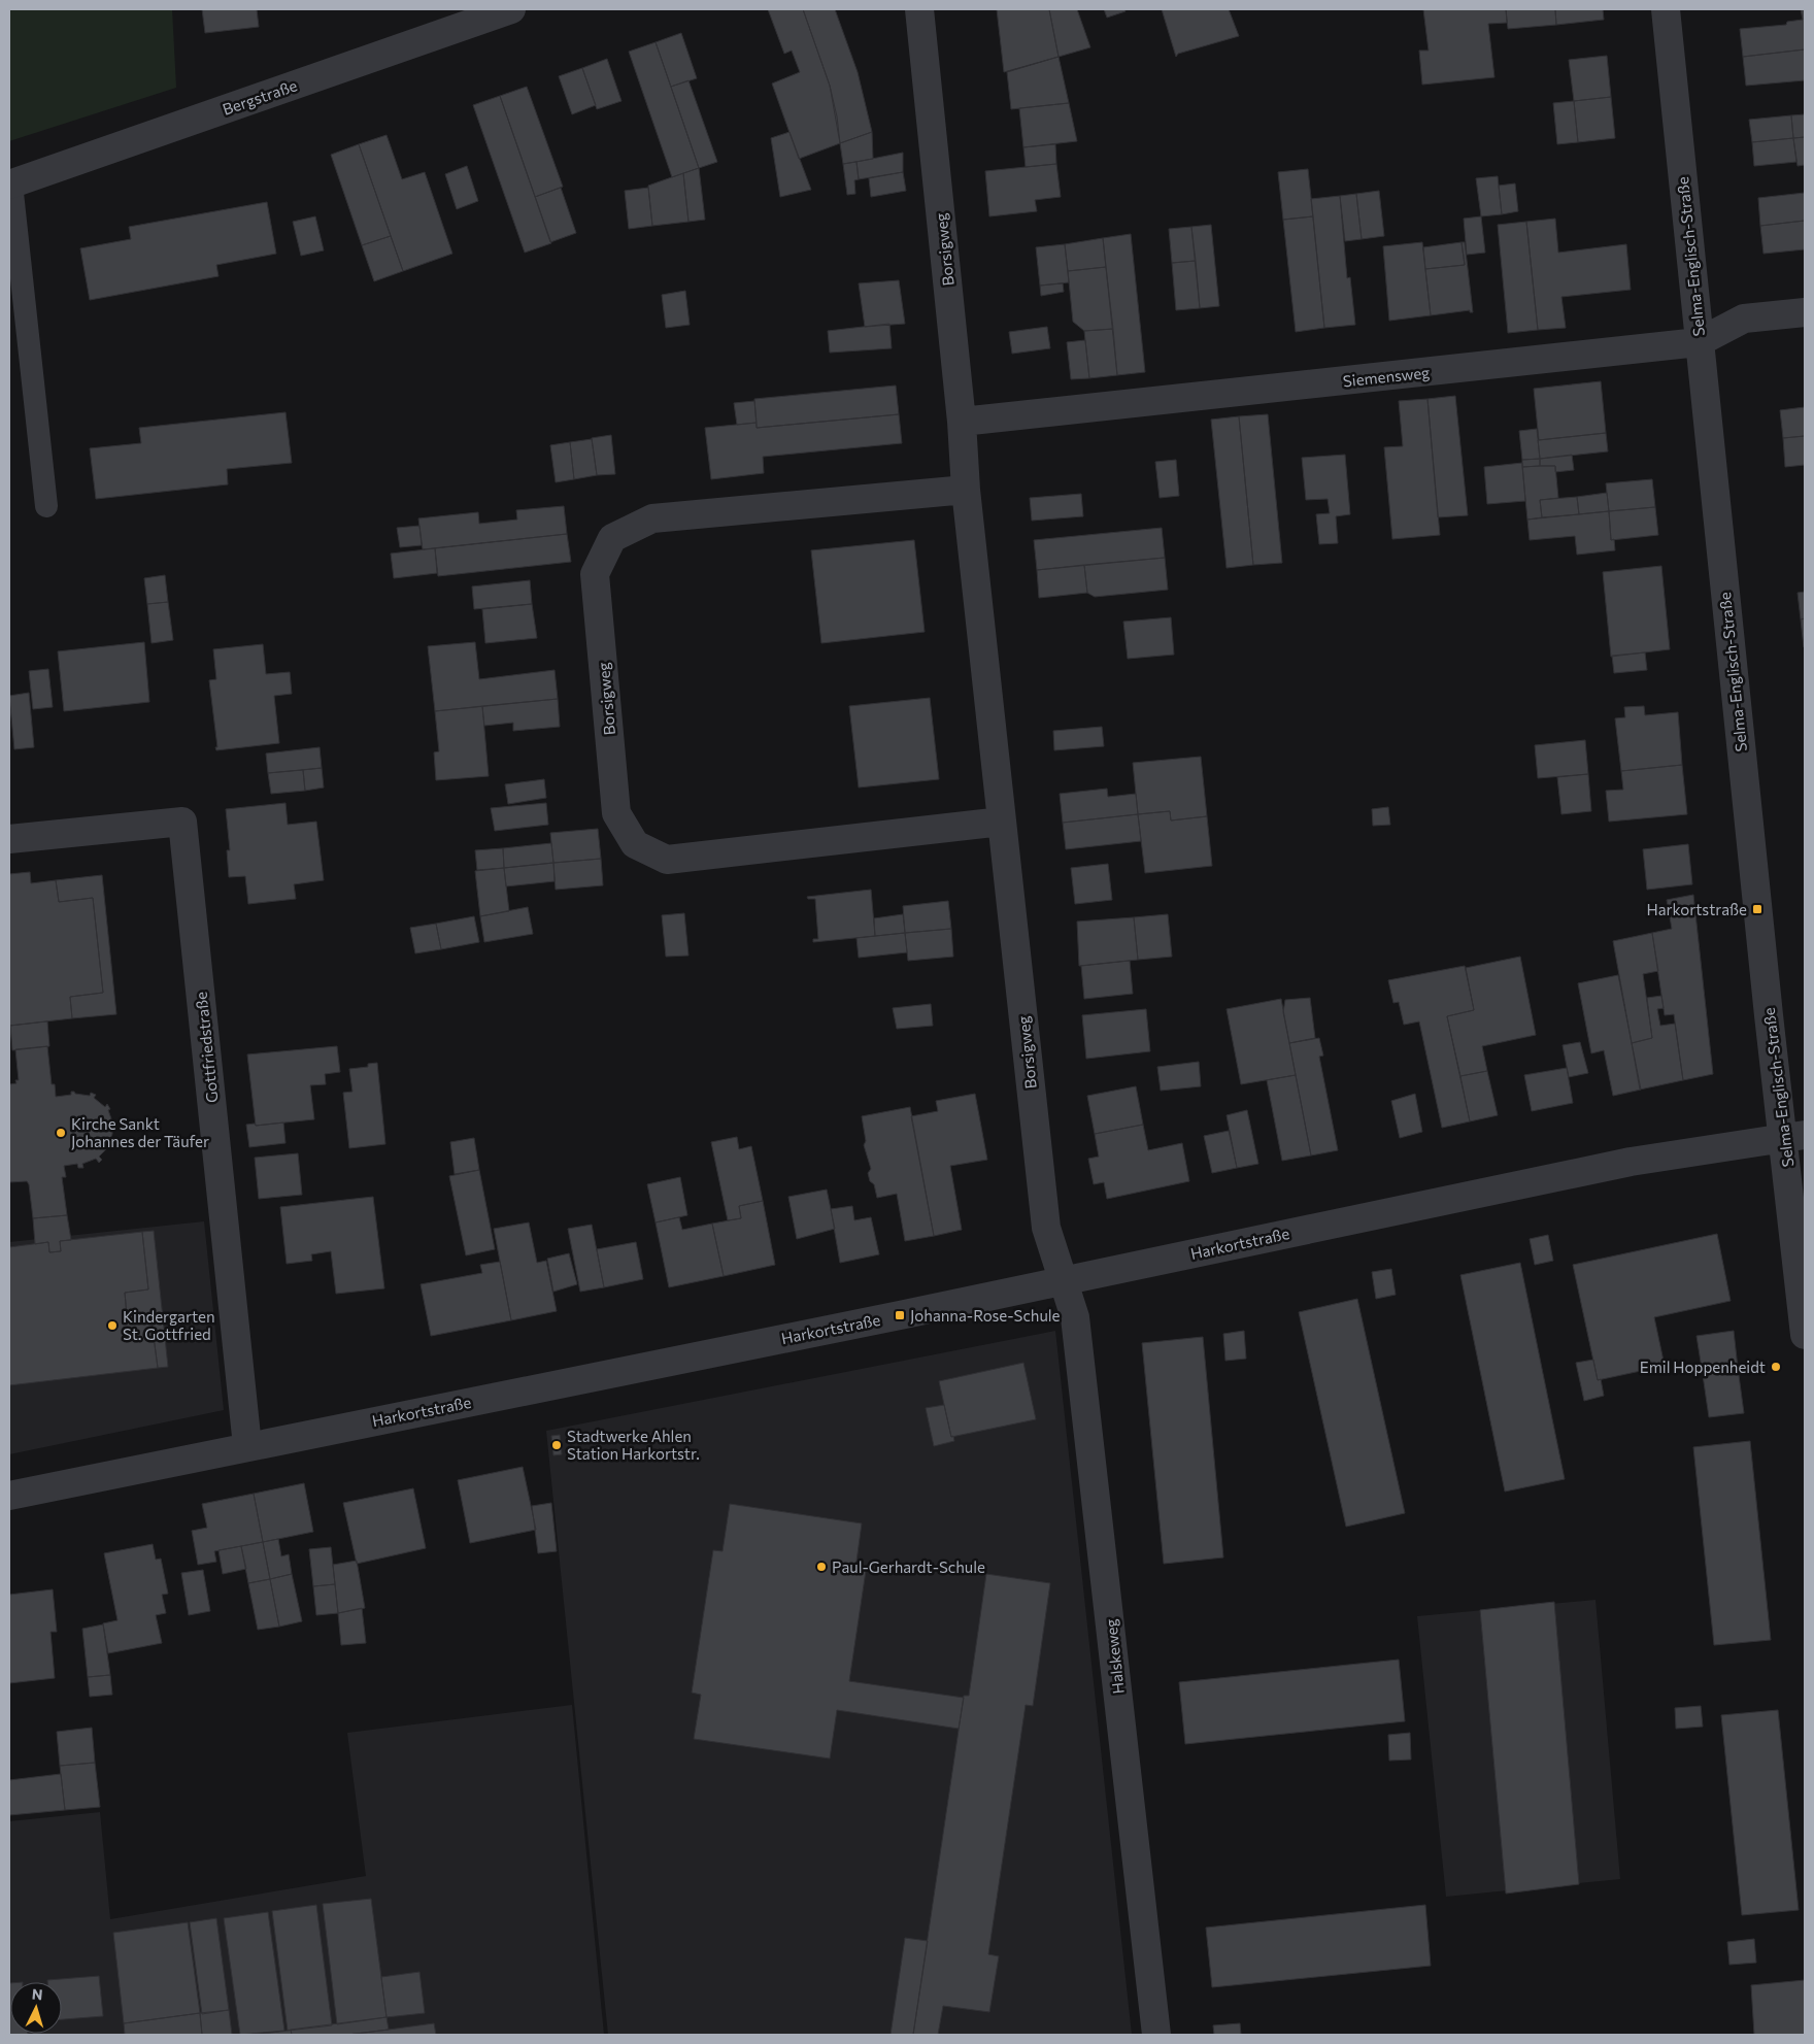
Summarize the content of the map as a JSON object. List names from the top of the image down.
{
  "streets": {
    "street": [
      "Bergstraße",
      "Borsigweg",
      "Selma-Englisch-Straße",
      "Siemensweg",
      "Gottfriedstraße",
      "Harkortstraße",
      "Halskeweg"
    ]
  },
  "crossings": [
    ["Borsigweg", "Siemensweg"],
    ["Borsigweg", "Harkortstraße"],
    ["Borsigweg", "Halskeweg"],
    ["Selma-Englisch-Straße", "Siemensweg"],
    ["Selma-Englisch-Straße", "Harkortstraße"],
    ["Gottfriedstraße", "Harkortstraße"],
    ["Harkortstraße", "Halskeweg"]
  ],
  "places": {
    "transit": ["Harkortstraße", "Johanna-Rose-Schule"],
    "other": [
      "Kirche Sankt Johannes der Täufer",
      "Kindergarten St. Gottfried",
      "Emil Hoppenheidt",
      "Stadtwerke Ahlen Station Harkortstr.",
      "Paul-Gerhardt-Schule"
    ]
  },
  "north": "top"
}
